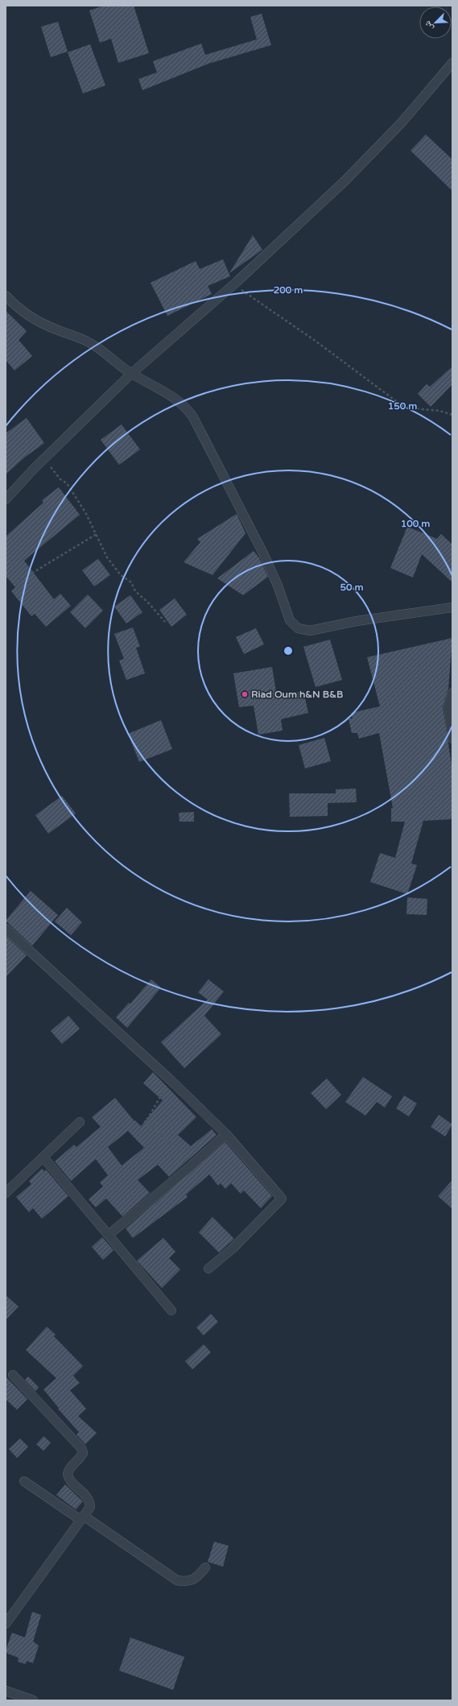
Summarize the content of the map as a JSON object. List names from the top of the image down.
{
  "places": ["Riad Oum h&N B&B"],
  "north": "bottom left",
  "rings": [
    "200 m",
    "150 m",
    "100 m",
    "50 m"
  ]
}
